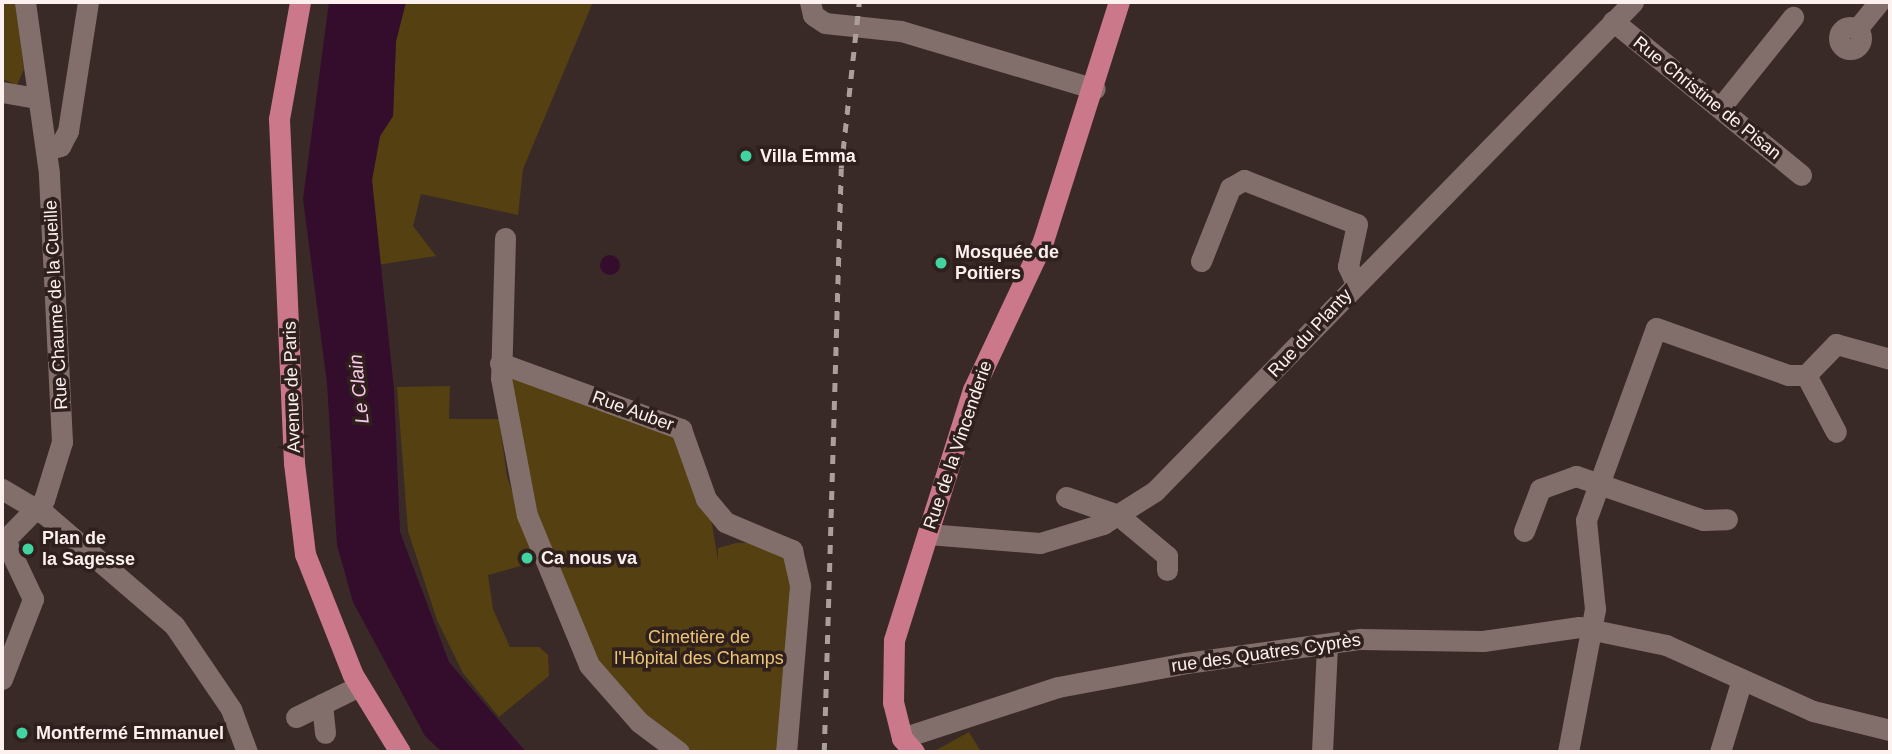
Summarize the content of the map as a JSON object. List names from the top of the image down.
{
  "streets": {
    "main road": ["Avenue de Paris", "Rue de la Vincenderie"],
    "street": [
      "Rue Christine de Pisan",
      "Rue Chaume de la Cueille",
      "Rue du Planty",
      "Rue Auber",
      "rue des Quatres Cyprès"
    ]
  },
  "crossings": [
    ["Rue Christine de Pisan", "Rue du Planty"],
    ["Rue du Planty", "Rue de la Vincenderie"],
    ["Rue de la Vincenderie", "rue des Quatres Cyprès"]
  ],
  "water": ["Le Clain"],
  "parks": ["Cimetière de l'Hôpital des Champs"],
  "places": [
    "Villa Emma",
    "Mosquée de Poitiers",
    "Plan de la Sagesse",
    "Ca nous va",
    "Montfermé Emmanuel"
  ]
}
